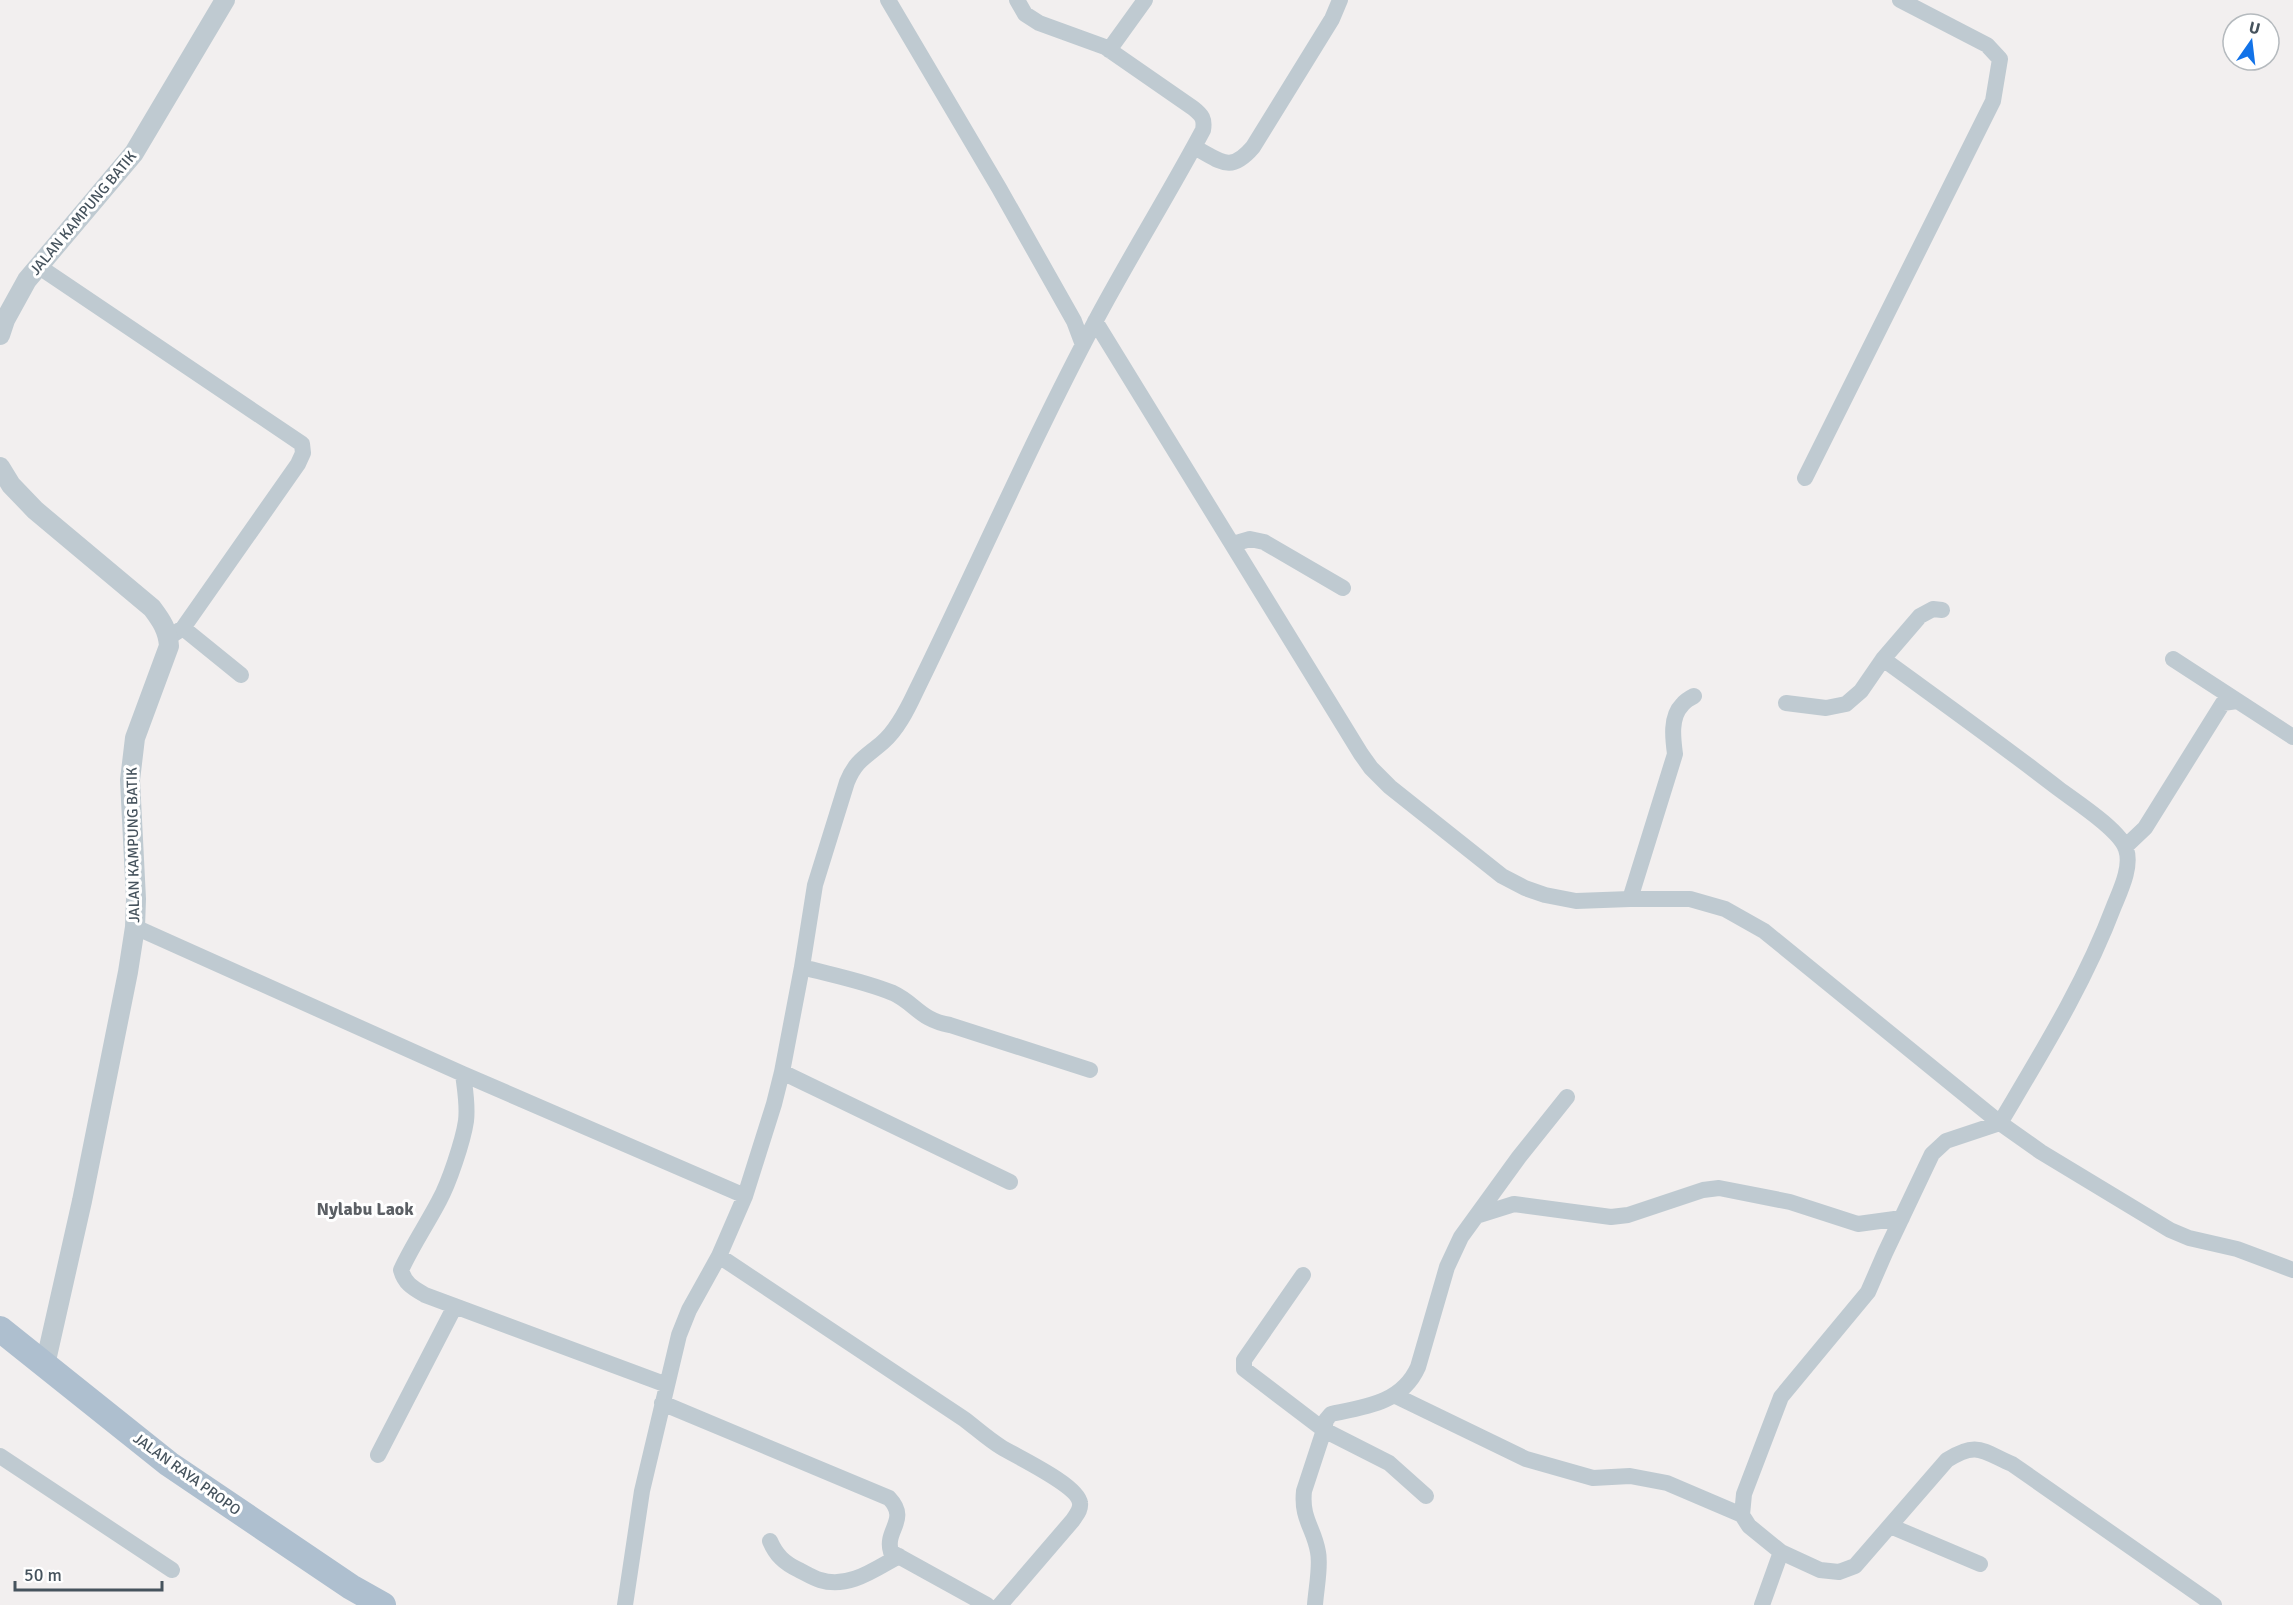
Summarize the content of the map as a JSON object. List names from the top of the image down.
{
  "streets": {
    "main road": ["JALAN RAYA PROPO"],
    "street": ["JALAN KAMPUNG BATIK"]
  },
  "crossings": [
    ["JALAN KAMPUNG BATIK", "JALAN RAYA PROPO"]
  ],
  "districts": ["Nylabu Laok"],
  "scale_bar": "50 m",
  "north": "top"
}
